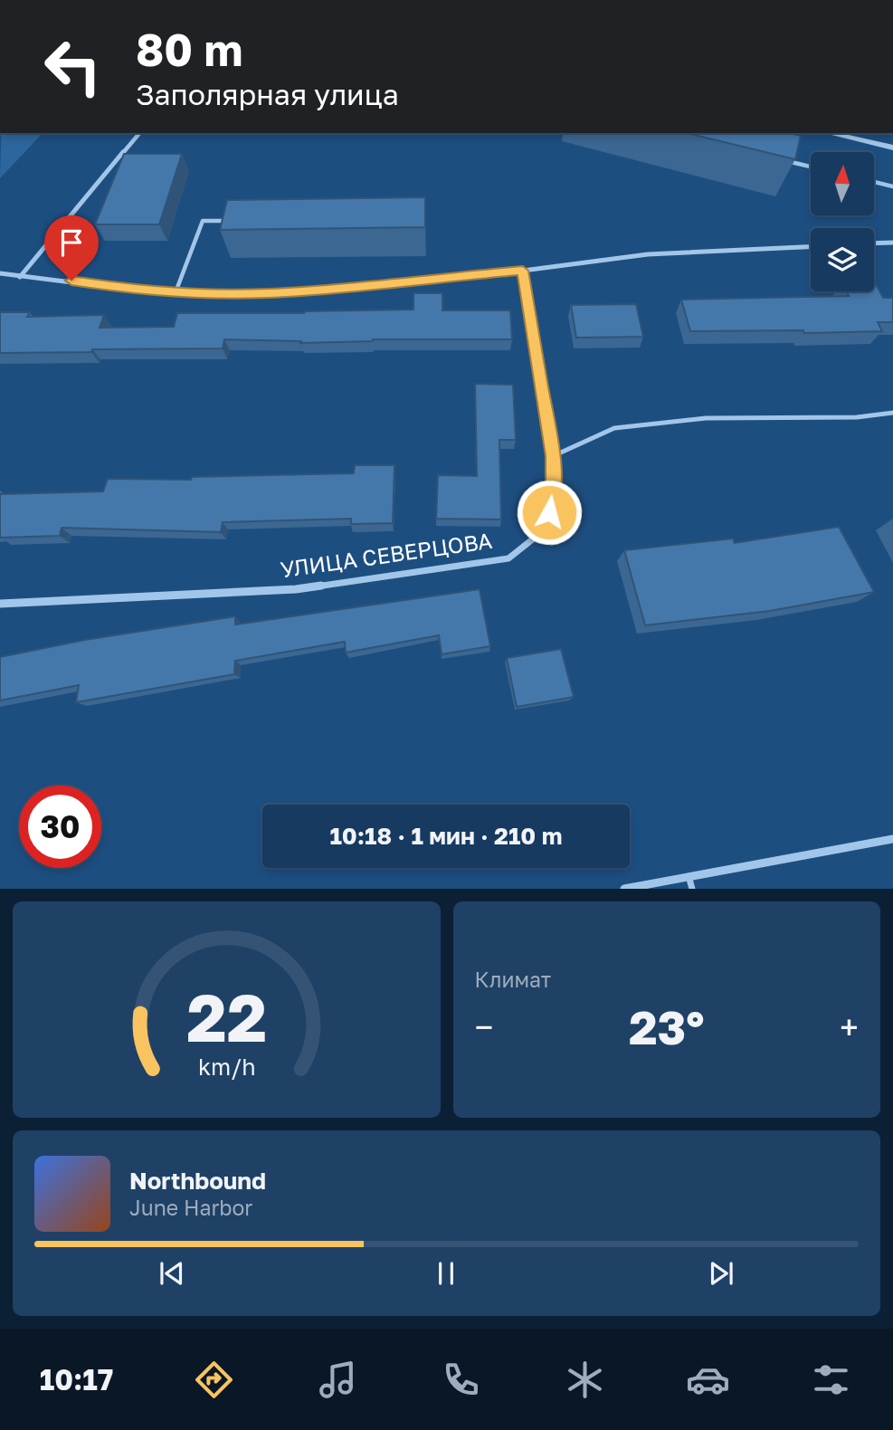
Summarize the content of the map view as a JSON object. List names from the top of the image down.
{
  "streets": {
    "street": ["УЛИЦА СЕВЕРЦОВА"]
  },
  "north": "top",
  "page": {
    "turn": ["80 m", "Заполярная улица"],
    "limit": "30",
    "trip": "10:18 · 1 мин · 210 m",
    "tile": "Климат",
    "heat": ["−", "23°", "+"],
    "song": ["Northbound", "June Harbor"],
    "tabs": "10:17",
    "gauge": ["22", "km/h"]
  }
}
